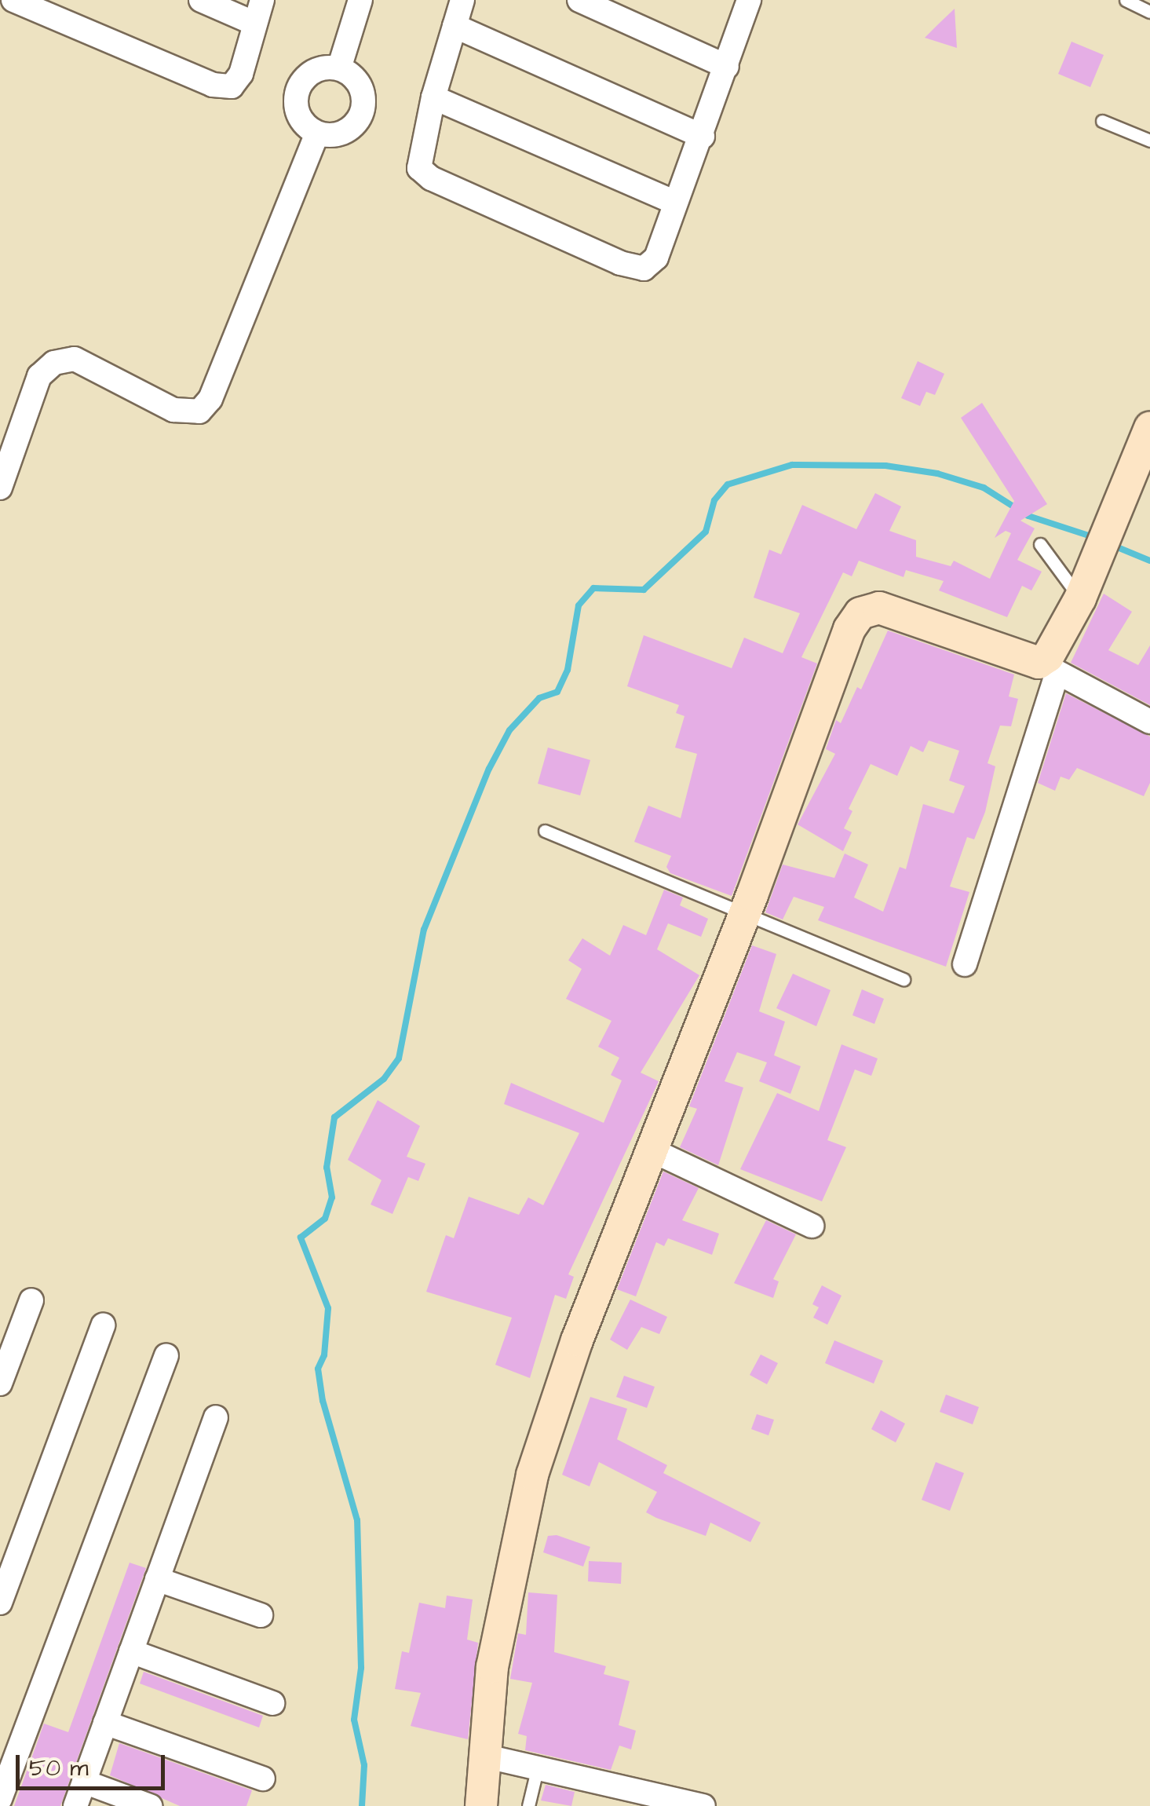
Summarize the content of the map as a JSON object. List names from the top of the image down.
{
  "scale_bar": "50 m"
}
